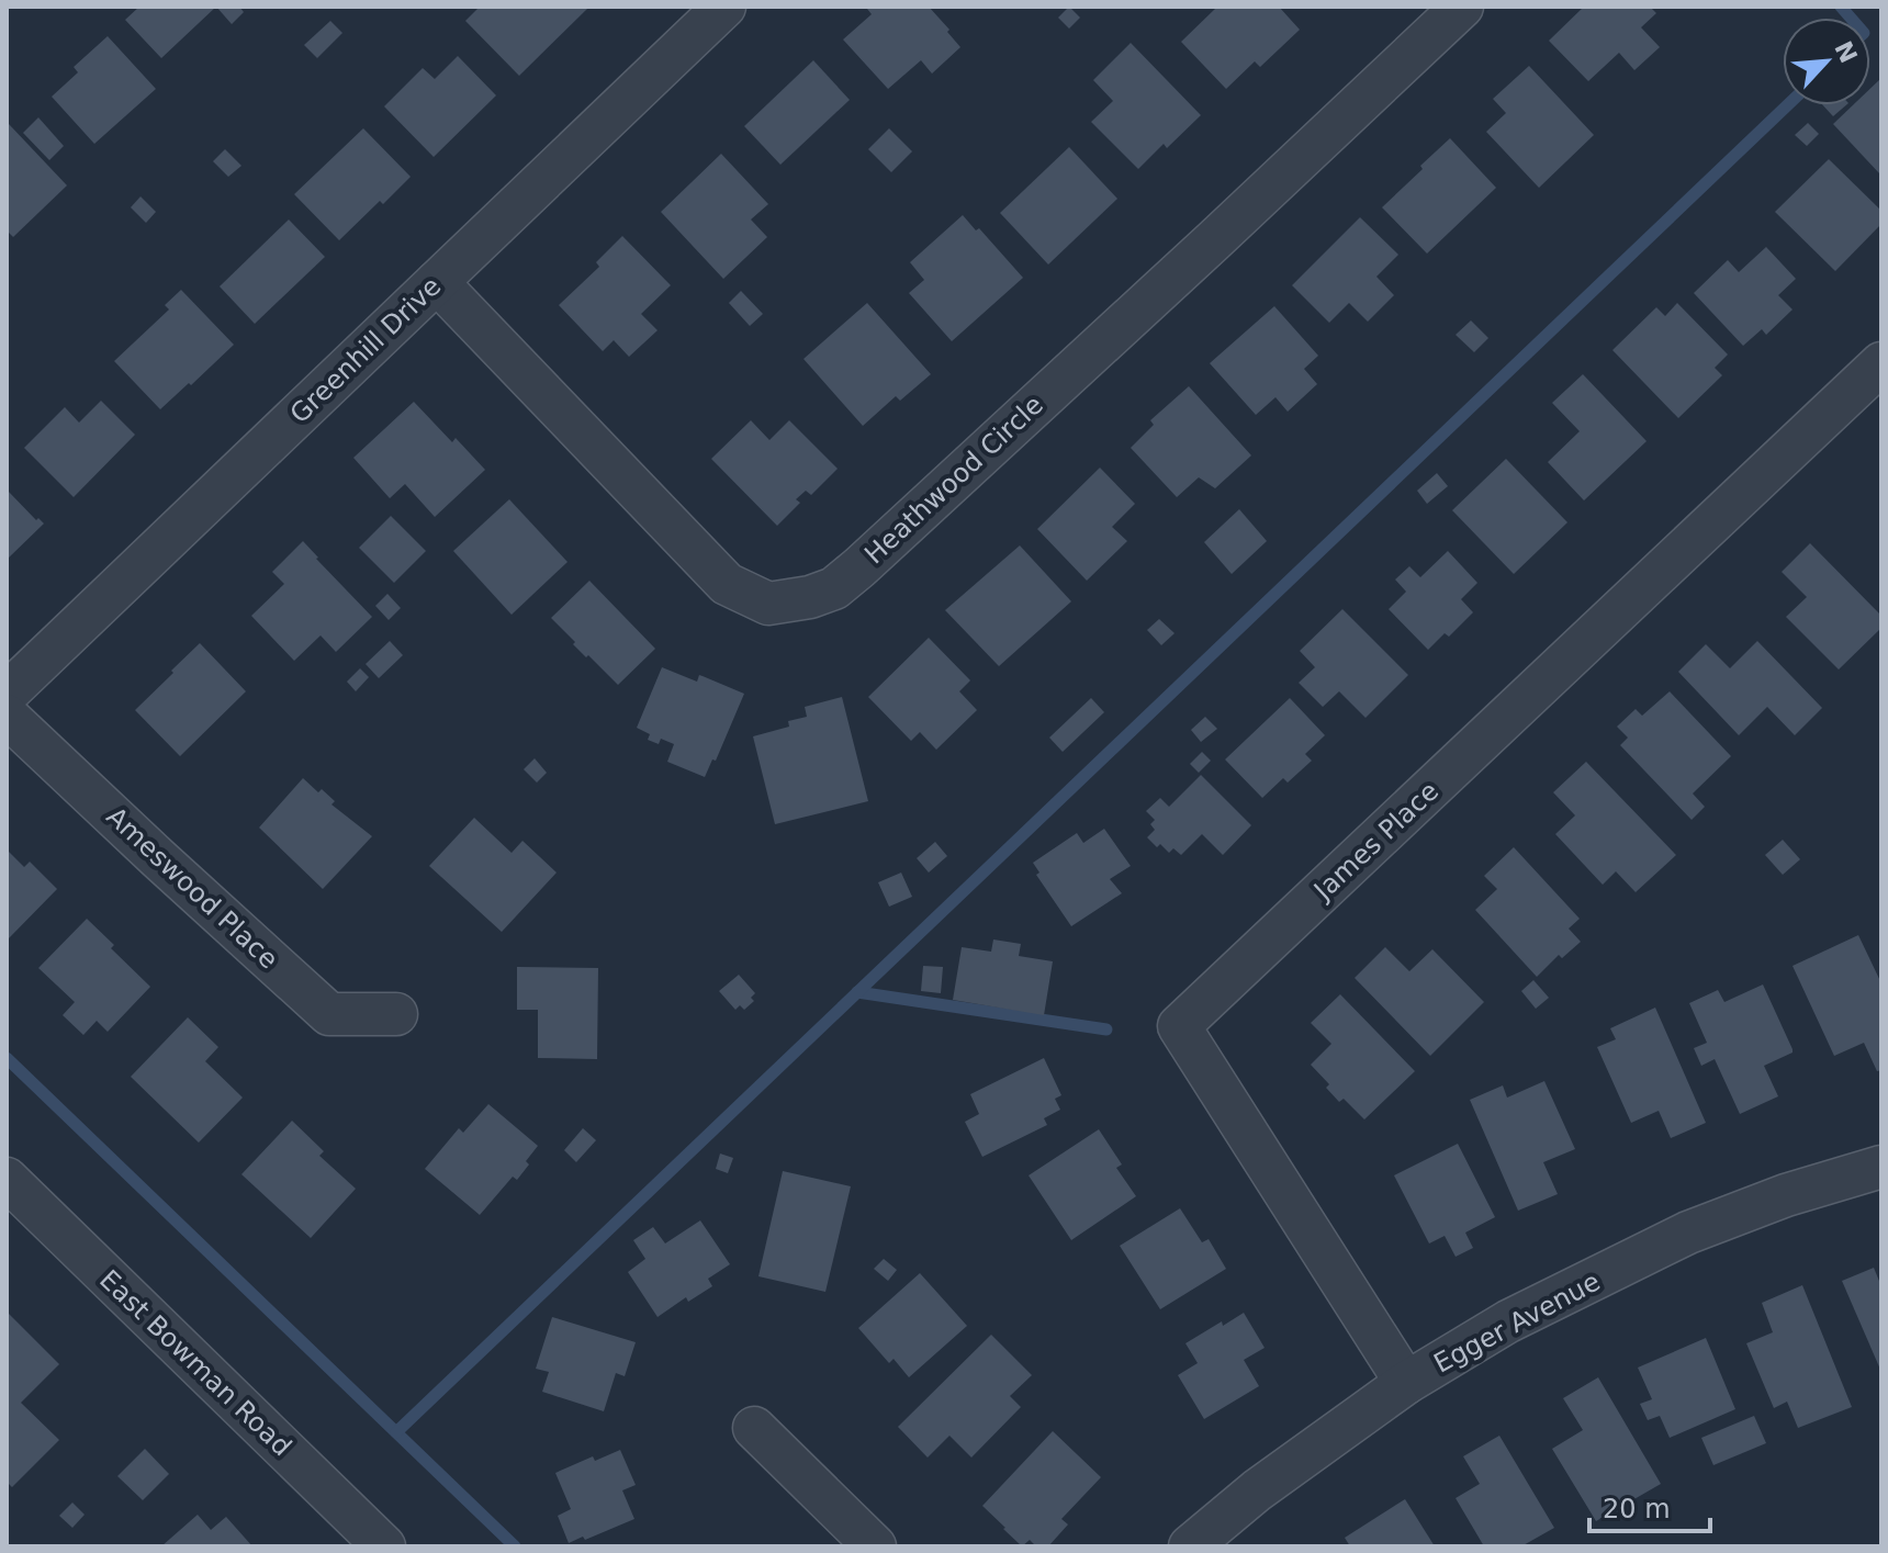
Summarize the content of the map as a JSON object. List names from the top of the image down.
{
  "streets": {
    "street": [
      "Greenhill Drive",
      "Heathwood Circle",
      "James Place",
      "Ameswood Place",
      "Egger Avenue",
      "East Bowman Road"
    ]
  },
  "crossings": [
    ["Greenhill Drive", "Heathwood Circle"],
    ["James Place", "Egger Avenue"]
  ],
  "scale_bar": "20 m",
  "north": "top right"
}
